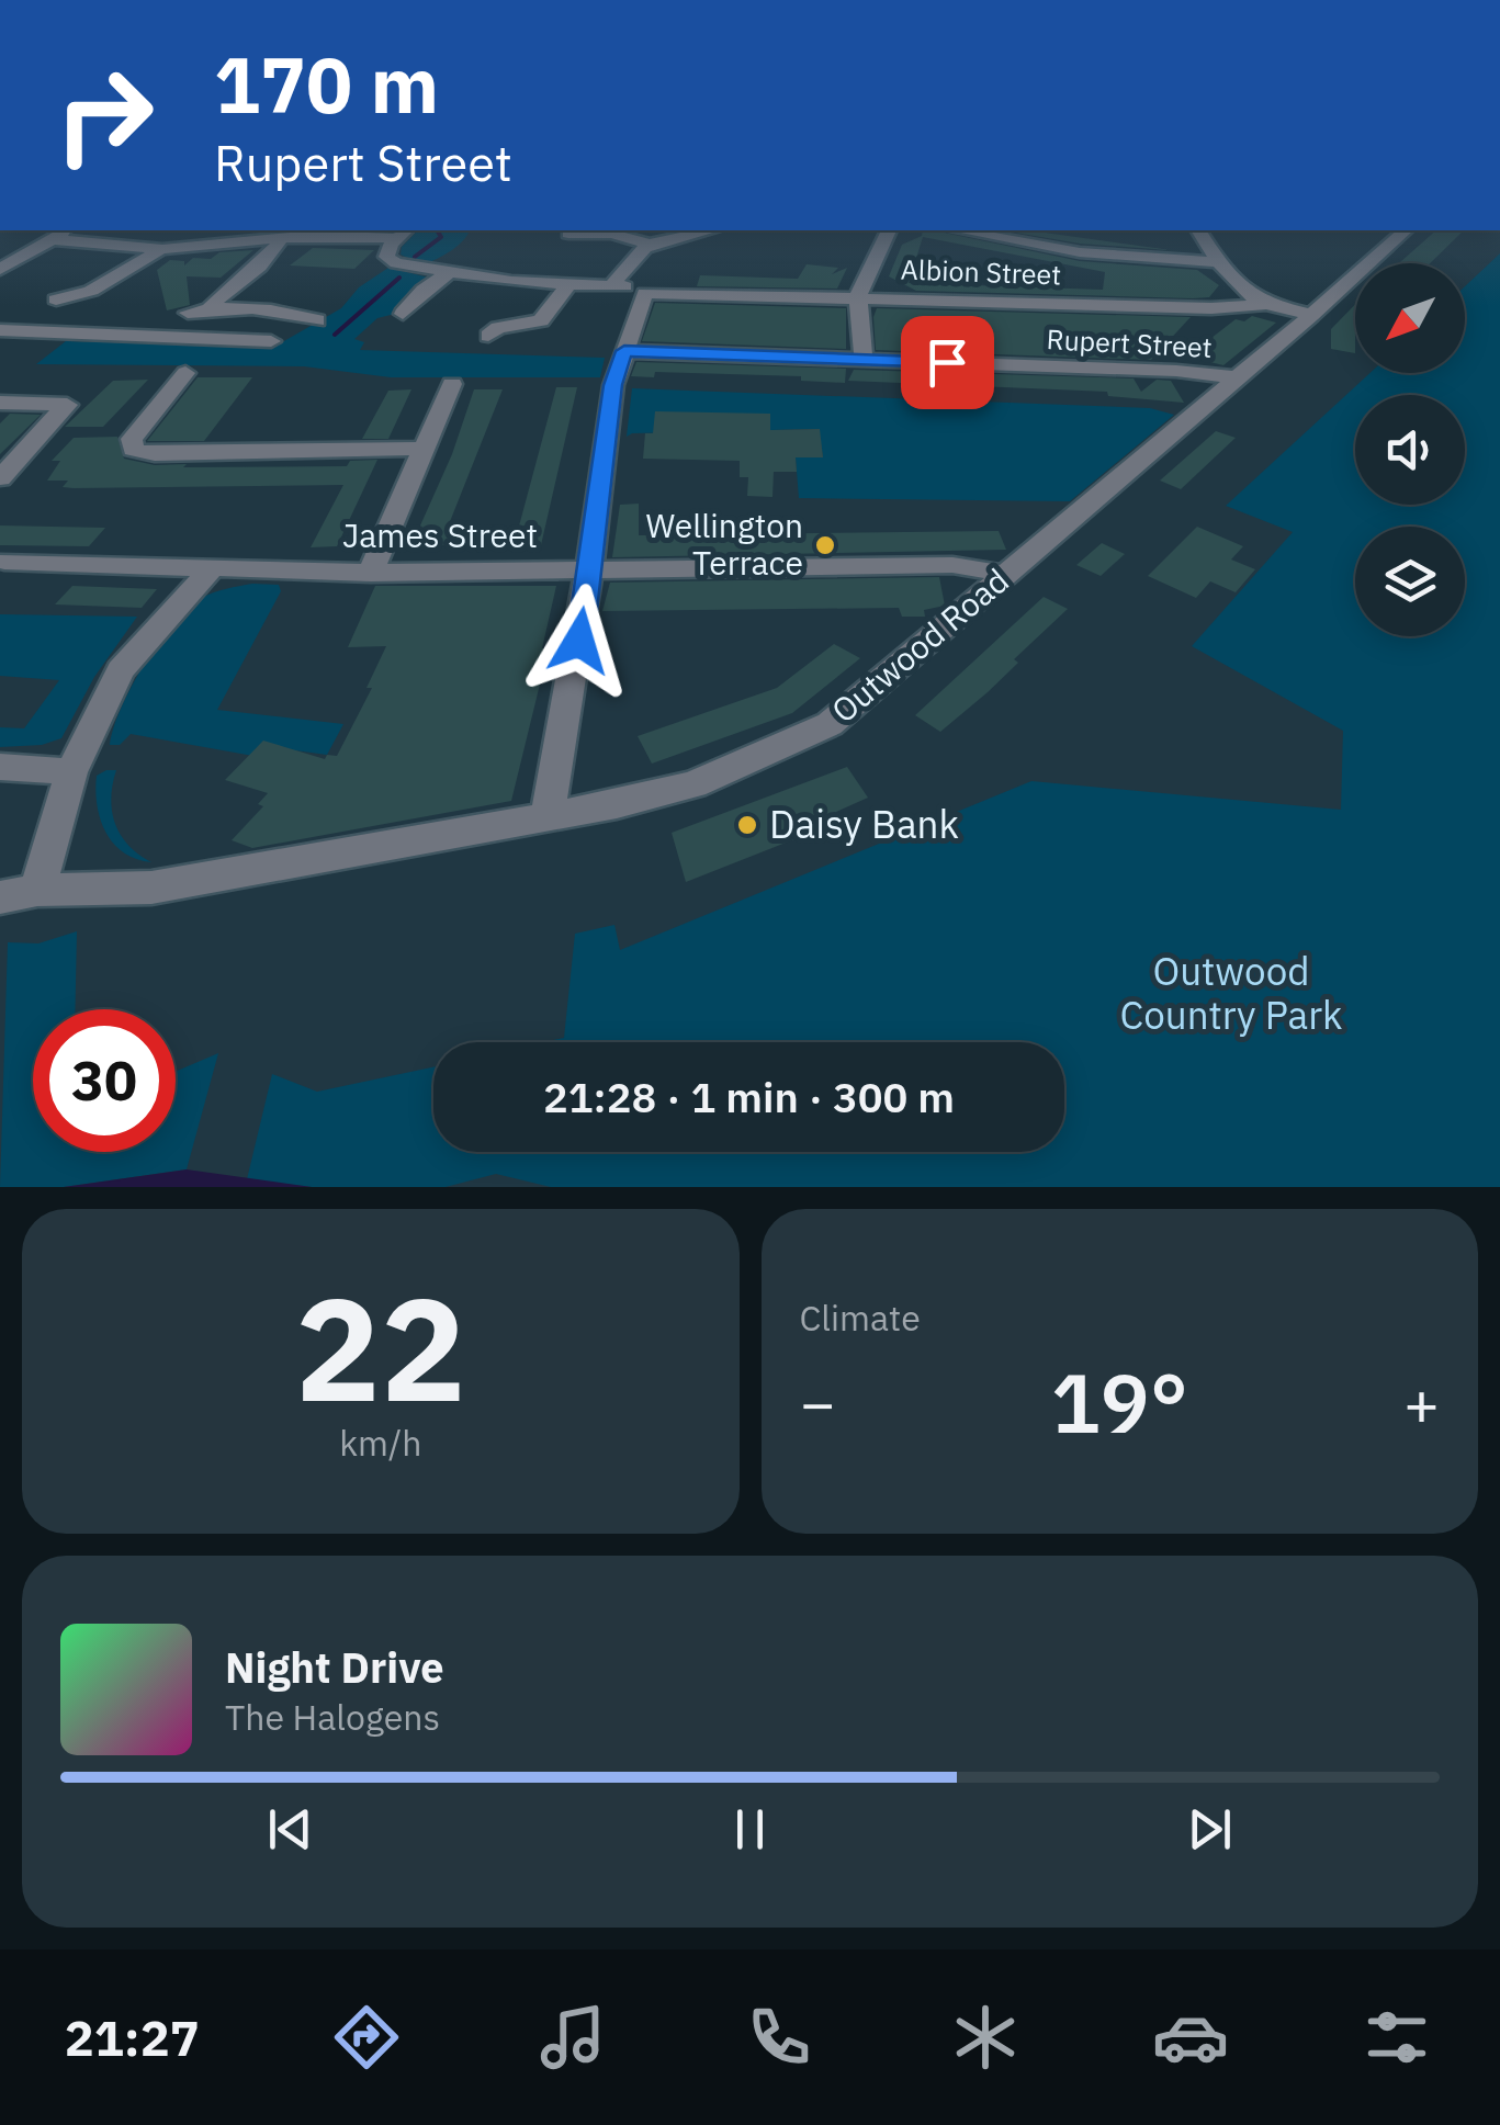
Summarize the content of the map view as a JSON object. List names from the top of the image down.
{
  "streets": {
    "street": [
      "Albion Street",
      "Rupert Street",
      "James Street",
      "Outwood Road"
    ]
  },
  "crossings": [
    ["Albion Street", "Outwood Road"],
    ["Rupert Street", "Outwood Road"],
    ["James Street", "Outwood Road"]
  ],
  "parks": ["Outwood Country Park"],
  "places": ["Wellington Terrace", "Daisy Bank"],
  "north": "bottom left",
  "page": {
    "turn": ["170 m", "Rupert Street"],
    "limit": "30",
    "trip": "21:28 · 1 min · 300 m",
    "tile": [
      ["22", "km/h"],
      "Climate"
    ],
    "heat": ["−", "19°", "+"],
    "song": ["Night Drive", "The Halogens"],
    "tabs": "21:27"
  }
}
